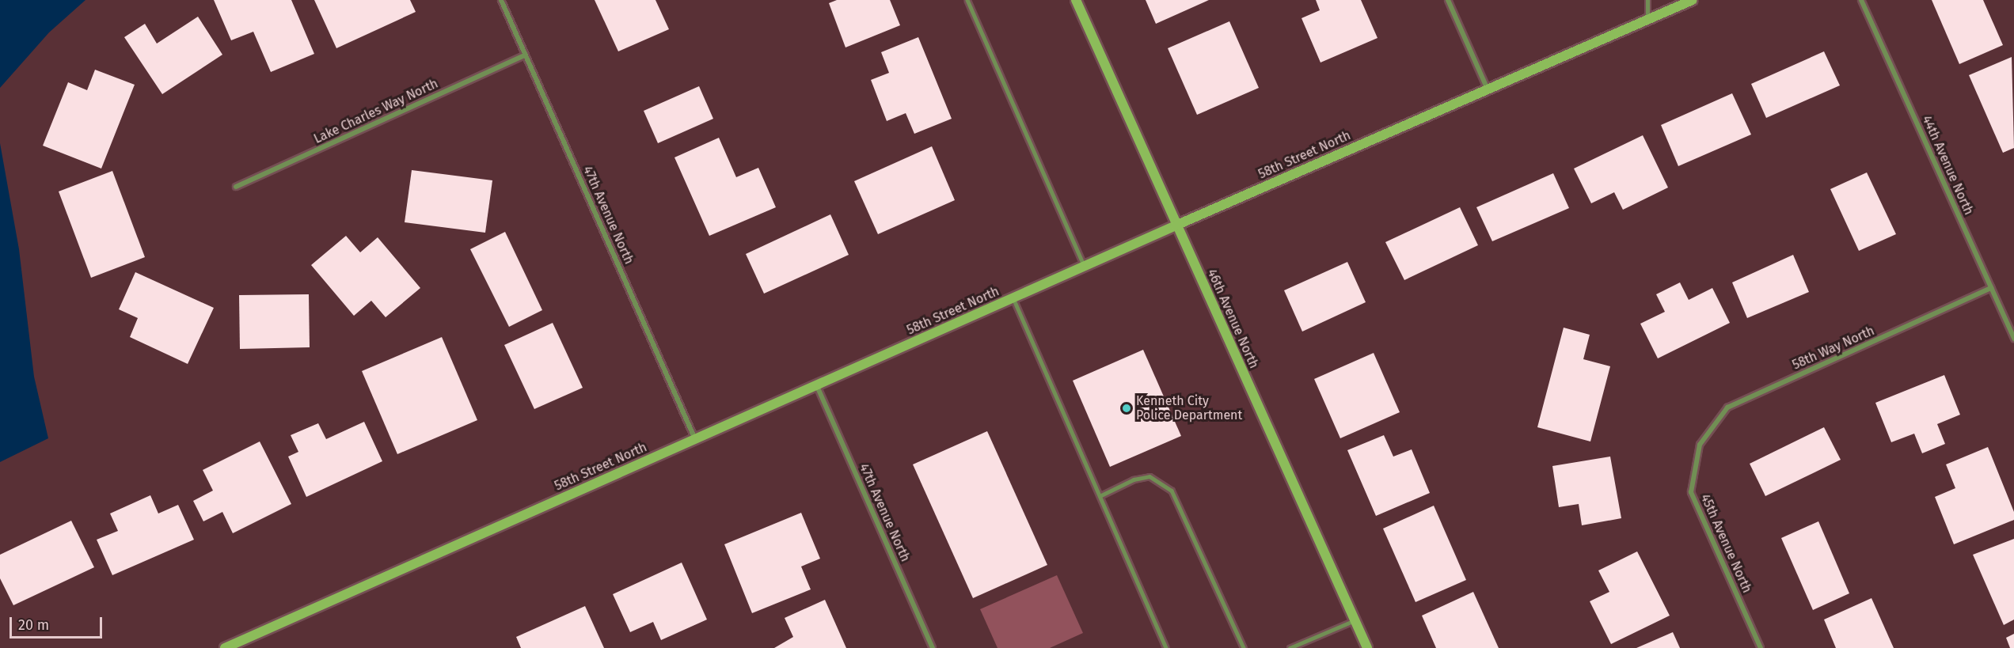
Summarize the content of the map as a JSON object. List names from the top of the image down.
{
  "streets": {
    "street": [
      "Lake Charles Way North",
      "58th Street North",
      "44th Avenue North",
      "47th Avenue North",
      "46th Avenue North",
      "58th Way North",
      "45th Avenue North"
    ]
  },
  "crossings": [
    ["Lake Charles Way North", "47th Avenue North"],
    ["58th Street North", "47th Avenue North"],
    ["58th Street North", "46th Avenue North"],
    ["44th Avenue North", "58th Way North"],
    ["58th Way North", "45th Avenue North"]
  ],
  "places": ["Kenneth City Police Department"],
  "scale_bar": "20 m"
}
